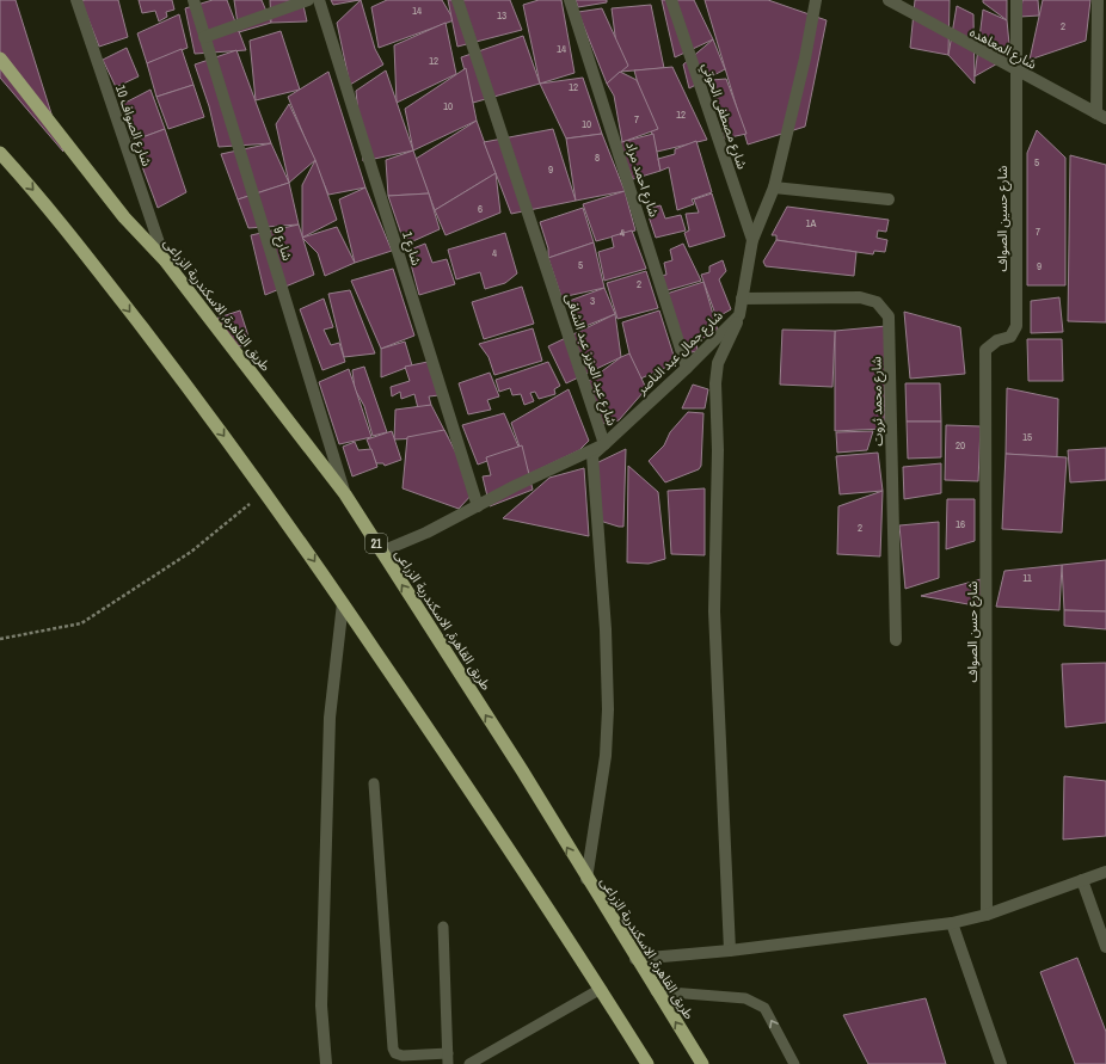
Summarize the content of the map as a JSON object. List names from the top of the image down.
{
  "streets": {
    "highway": ["طريق القاهرة, الاسكندرية الزراعى", "21"],
    "street": [
      "شارع المعاهده",
      "شارع مصطفى الحوتي",
      "شارع الصواف 10",
      "شارع احمد مراد",
      "شارع حسين الصواف",
      "شارع 9",
      "شارع 1",
      "شارع جمال عبد الناصر",
      "شارع عبد العزيز عبد الشافى",
      "شارع محمد ثروت",
      "شارع حسن الصواف"
    ]
  },
  "crossings": [
    ["شارع المعاهده", "شارع حسين الصواف"],
    ["شارع مصطفى الحوتي", "شارع جمال عبد الناصر"],
    ["شارع الصواف 10", "طريق القاهرة, الاسكندرية الزراعى"],
    ["شارع احمد مراد", "شارع جمال عبد الناصر"],
    ["شارع حسين الصواف", "شارع حسن الصواف"],
    ["شارع 9", "طريق القاهرة, الاسكندرية الزراعى"],
    ["شارع 1", "شارع جمال عبد الناصر"],
    ["طريق القاهرة, الاسكندرية الزراعى", "شارع جمال عبد الناصر"],
    ["طريق القاهرة, الاسكندرية الزراعى", "شارع عبد العزيز عبد الشافى"],
    ["شارع جمال عبد الناصر", "شارع عبد العزيز عبد الشافى"],
    ["شارع جمال عبد الناصر", "شارع محمد ثروت"]
  ],
  "house_numbers": [
    "14",
    "13",
    "2",
    "14",
    "12",
    "12",
    "10",
    "12",
    "7",
    "10",
    "8",
    "5",
    "9",
    "6",
    "1A",
    "7",
    "4",
    "4",
    "5",
    "9",
    "2",
    "3",
    "15",
    "20",
    "16",
    "2",
    "11"
  ]
}
